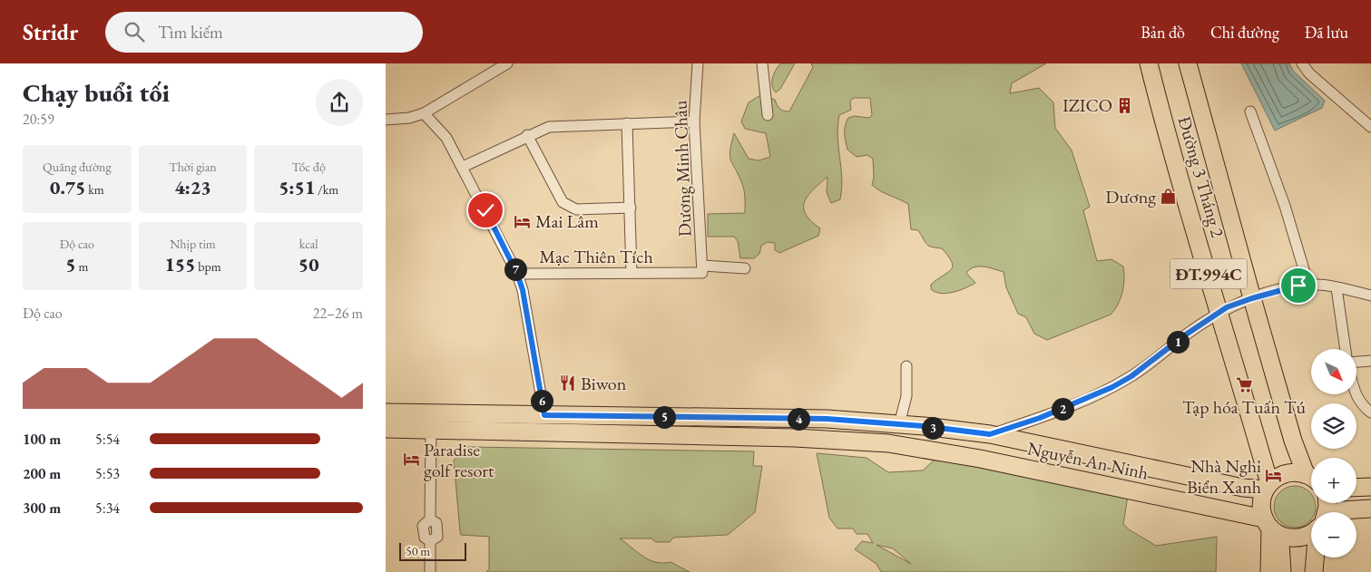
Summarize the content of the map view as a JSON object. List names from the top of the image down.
{
  "streets": {
    "main road": ["Đường 3 Tháng 2", "ĐT.994C", "Nguyễn An Ninh"],
    "street": ["Dương Minh Châu", "Mạc Thiên Tích"]
  },
  "crossings": [
    ["Dương Minh Châu", "Mạc Thiên Tích"],
    ["Đường 3 Tháng 2", "ĐT.994C"],
    ["Đường 3 Tháng 2", "Nguyễn An Ninh"],
    ["ĐT.994C", "Nguyễn An Ninh"]
  ],
  "places": {
    "building": ["IZICO"],
    "shop": ["Dương"],
    "hotel": ["Mai Lâm", "Paradise golf resort", "Nhà Nghỉ Biển Xanh"],
    "restaurant": ["Biwon"],
    "supermarket": ["Tạp hóa Tuấn Tú"]
  },
  "scale_bar": "50 m",
  "north": "bottom right",
  "page": {
    "header": "Stridr",
    "search": "Tìm kiếm",
    "nav": ["Bản đồ", "Chỉ đường", "Đã lưu"],
    "heading": ["Chạy buổi tối", "20:59"],
    "stats": [
      ["Quãng đường", "0.75 km"],
      ["Thời gian", "4:23"],
      ["Tốc độ", "5:51 /km"],
      ["Độ cao", "5 m"],
      ["Nhịp tim", "155 bpm"],
      ["kcal", "50"]
    ],
    "pins": [
      "7",
      "1",
      "6",
      "2",
      "5",
      "4",
      "3"
    ],
    "chart": ["Độ cao", "22–26 m"],
    "map_buttons": ["+", "−"],
    "list": [
      {
        "name": "100 m",
        "note": "5:54"
      },
      {
        "name": "200 m",
        "note": "5:53"
      },
      {
        "name": "300 m",
        "note": "5:34"
      }
    ],
    "scale": "50 m"
  }
}
